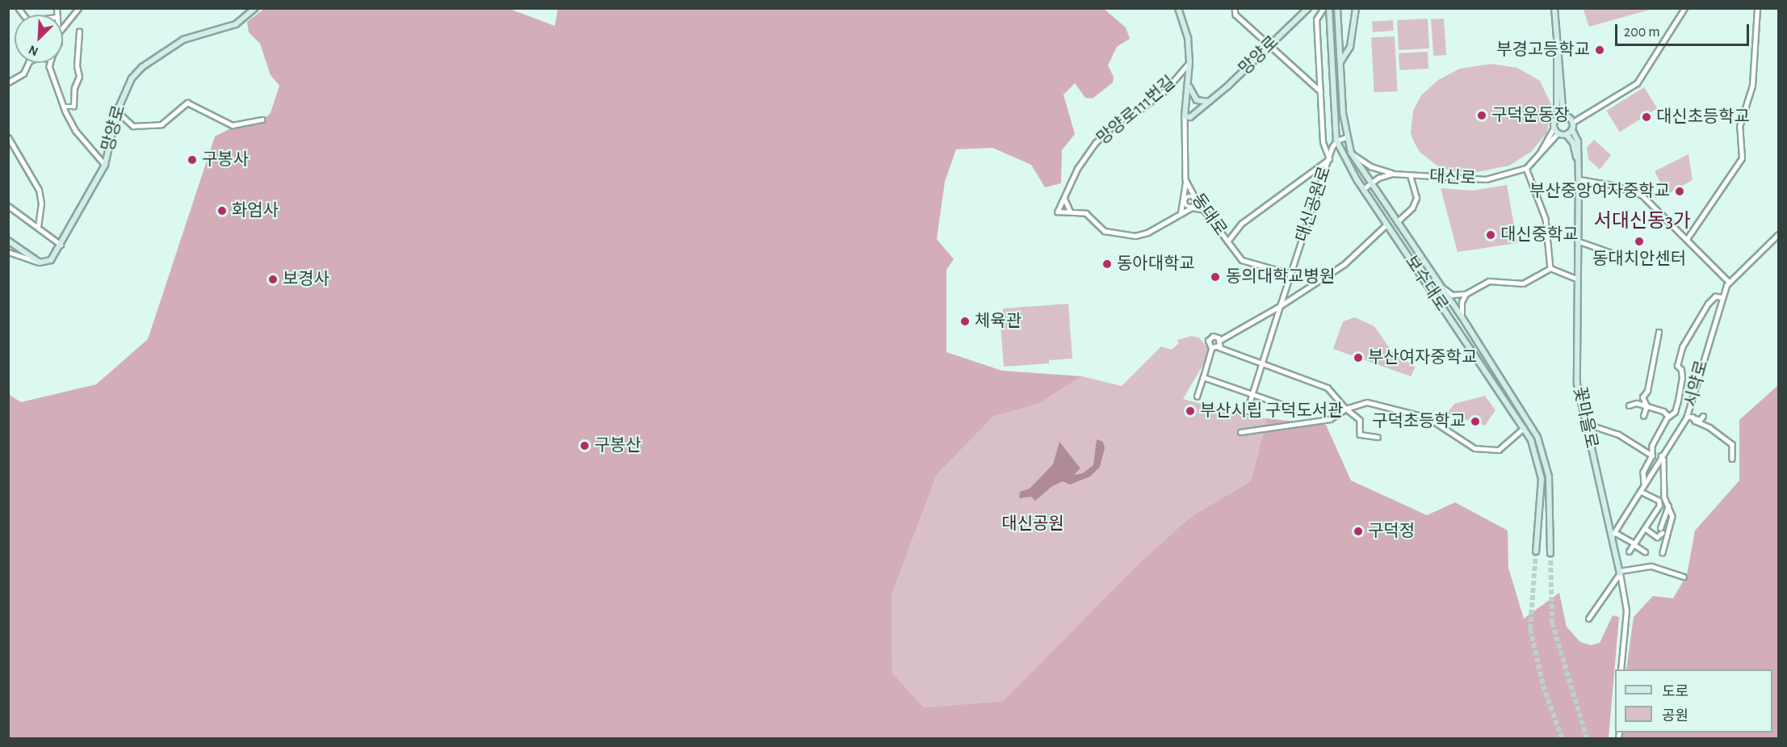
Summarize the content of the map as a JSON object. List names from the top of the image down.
{
  "streets": {
    "main road": ["망양로", "보수대로", "꽃마을로"],
    "street": [
      "망양로111번길",
      "대신로",
      "대신공원로",
      "동대로",
      "시약로"
    ]
  },
  "crossings": [
    ["망양로", "동대로"],
    ["대신로", "보수대로"],
    ["대신공원로", "동대로"],
    ["대신공원로", "보수대로"],
    ["시약로", "꽃마을로"]
  ],
  "districts": ["서대신동3가"],
  "parks": ["대신공원"],
  "places": [
    "부경고등학교",
    "구덕운동장",
    "대신초등학교",
    "구봉사",
    "부산중앙여자중학교",
    "화엄사",
    "대신중학교",
    "동대치안센터",
    "동아대학교",
    "동의대학교병원",
    "보경사",
    "체육관",
    "부산여자중학교",
    "부산시립 구덕도서관",
    "구덕초등학교",
    "구봉산",
    "구덕정"
  ],
  "legend": ["도로", "공원"],
  "scale_bar": "200 m",
  "north": "bottom left"
}
